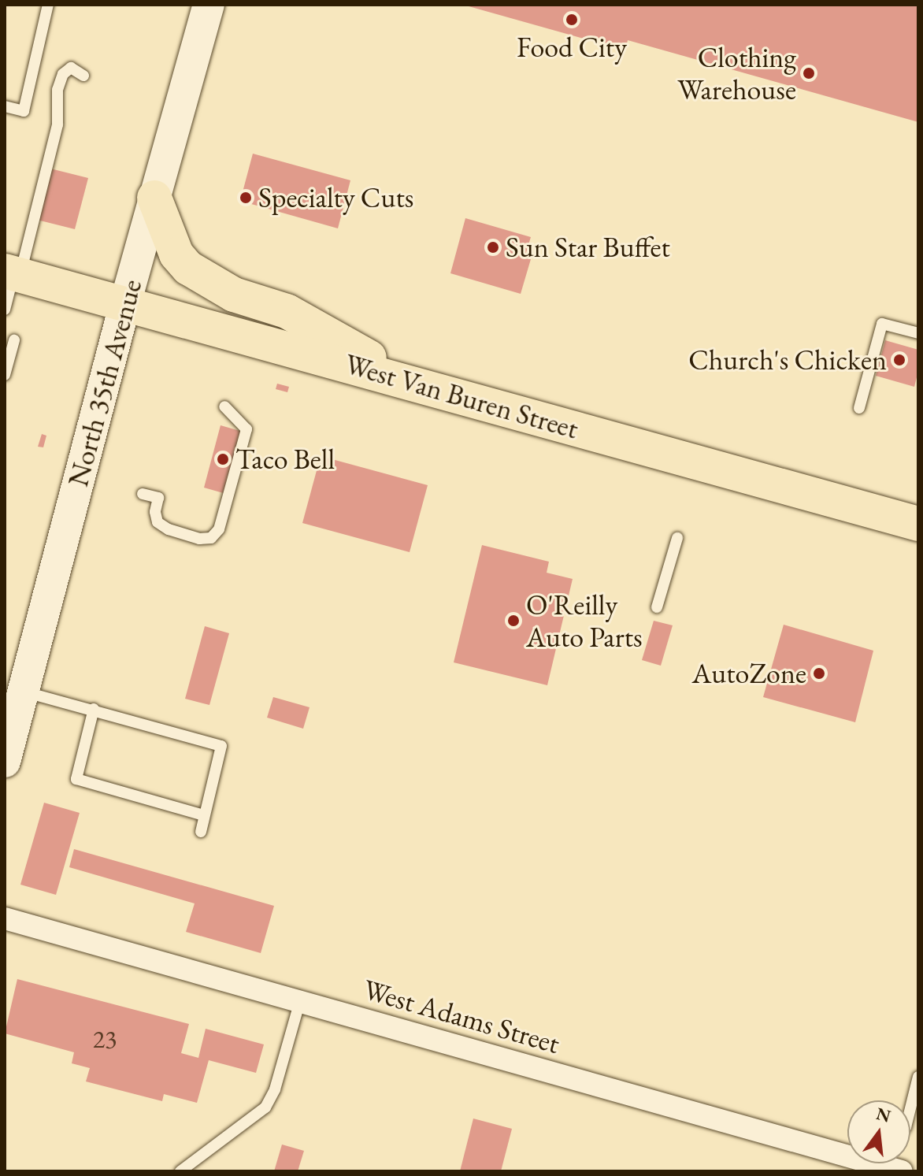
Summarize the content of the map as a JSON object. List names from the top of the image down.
{
  "streets": {
    "main road": ["North 35th Avenue", "West Van Buren Street"],
    "street": ["West Adams Street"]
  },
  "crossings": [
    ["North 35th Avenue", "West Van Buren Street"]
  ],
  "places": [
    "Food City",
    "Clothing Warehouse",
    "Specialty Cuts",
    "Sun Star Buffet",
    "Church's Chicken",
    "Taco Bell",
    "O'Reilly Auto Parts",
    "AutoZone"
  ],
  "house_numbers": ["23"],
  "north": "top"
}
